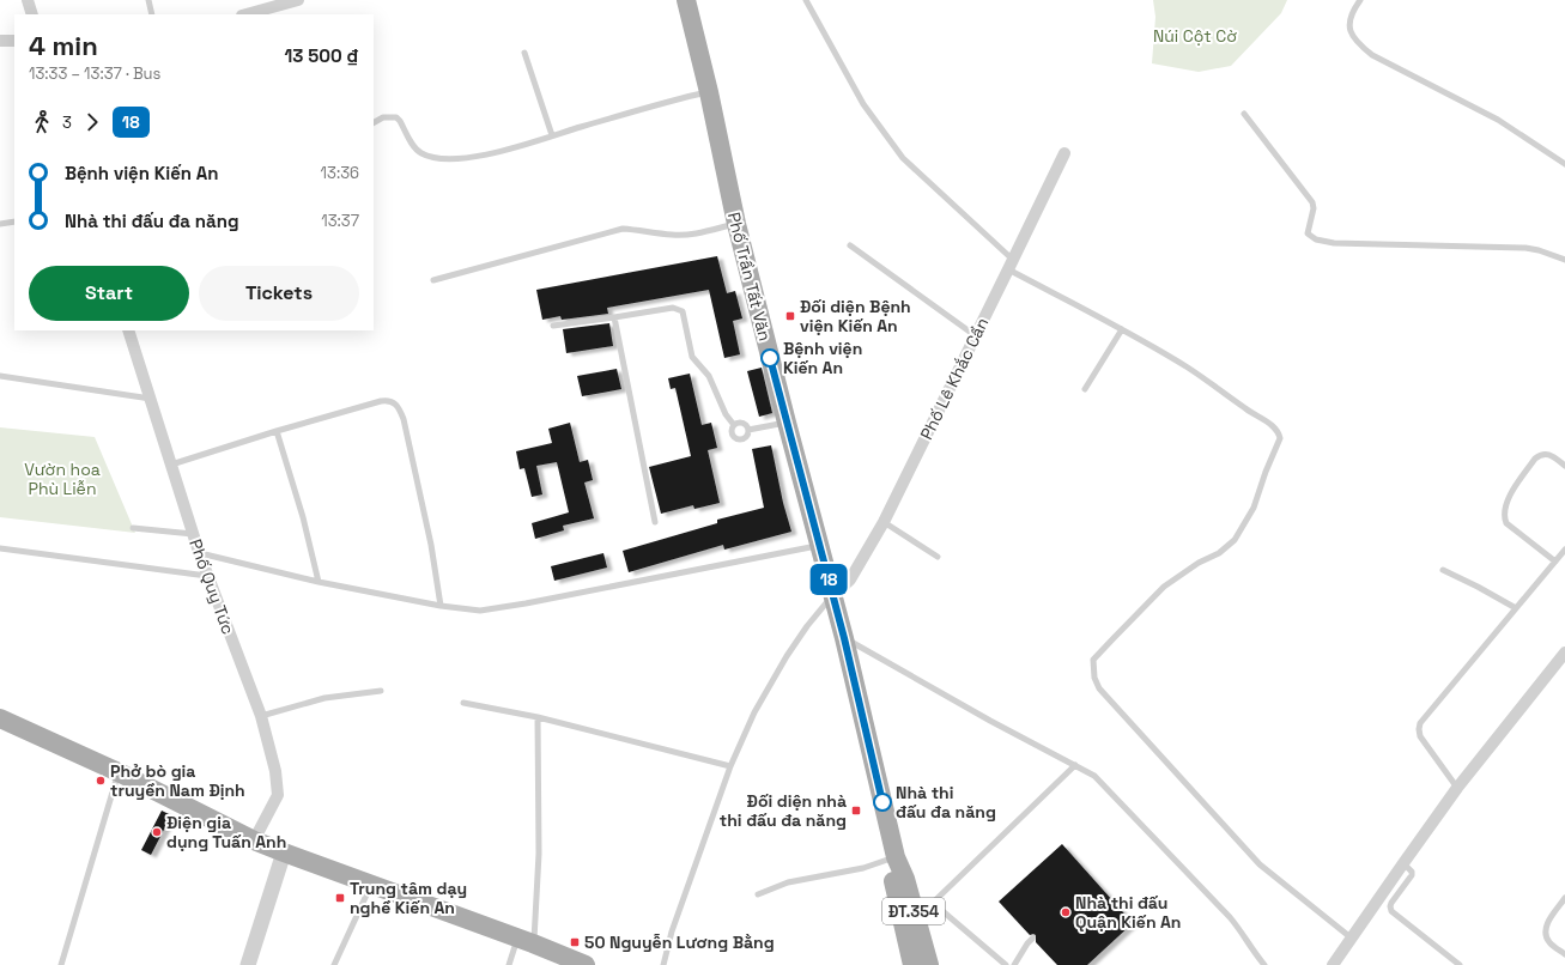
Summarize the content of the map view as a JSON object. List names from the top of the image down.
{
  "streets": {
    "main road": ["Phố Trần Tất Văn", "ĐT.354"],
    "street": ["Phố Lê Khắc Cần", "Phố Quy Tức"]
  },
  "crossings": [
    ["Phố Trần Tất Văn", "Phố Lê Khắc Cần"]
  ],
  "parks": ["Núi Cột Cờ", "Vườn hoa Phù Liễn"],
  "places": {
    "transit": [
      "Đối diện Bệnh viện Kiến An",
      "Đối diện nhà thi đấu đa năng",
      "Trung tâm dạy nghề Kiến An",
      "50 Nguyễn Lương Bằng"
    ],
    "other": [
      "Bệnh viện Kiến An",
      "Phở bò gia truyền Nam Định",
      "Nhà thi đấu đa năng",
      "Điện gia dụng Tuấn Anh",
      "Nhà thi đấu Quận Kiến An"
    ]
  },
  "lines": ["bus line 18"],
  "page": {
    "on_map": "18",
    "heading": ["4 min", "13:33 – 13:37 · Bus", "13 500 ₫"],
    "legs": ["3", "18"],
    "list": [
      {
        "name": "Bệnh viện Kiến An",
        "value": "13:36"
      },
      {
        "name": "Nhà thi đấu đa năng",
        "value": "13:37"
      }
    ],
    "buttons": ["Start", "Tickets"]
  }
}
